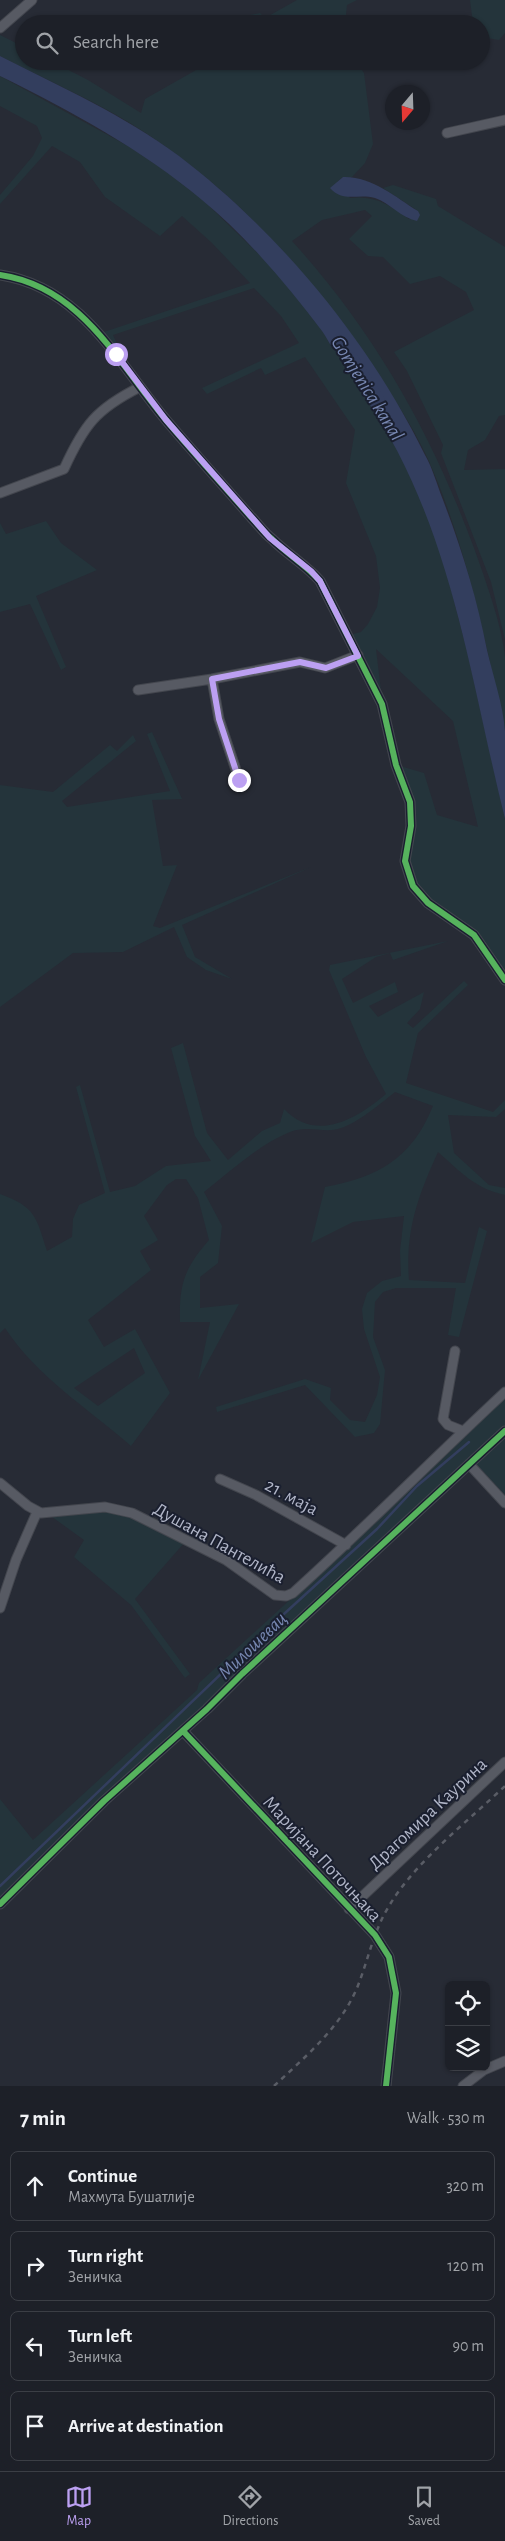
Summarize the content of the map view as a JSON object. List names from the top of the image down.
{
  "streets": {
    "street": [
      "21. маја",
      "Душана Пантелића",
      "Драгомира Каурина",
      "Маријана Поточњака"
    ]
  },
  "crossings": [
    ["21. маја", "Душана Пантелића"],
    ["Драгомира Каурина", "Маријана Поточњака"]
  ],
  "water": ["Gomjenica kanal", "Милошевац"],
  "north": "bottom",
  "page": {
    "search": "Search here",
    "heading": ["7 min", "Walk · 530 m"],
    "list": [
      ["Continue", "Махмута Бушатлије", "320 m"],
      ["Turn right", "Зеничка", "120 m"],
      ["Turn left", "Зеничка", "90 m"],
      "Arrive at destination"
    ],
    "nav": ["Map", "Directions", "Saved"]
  }
}
